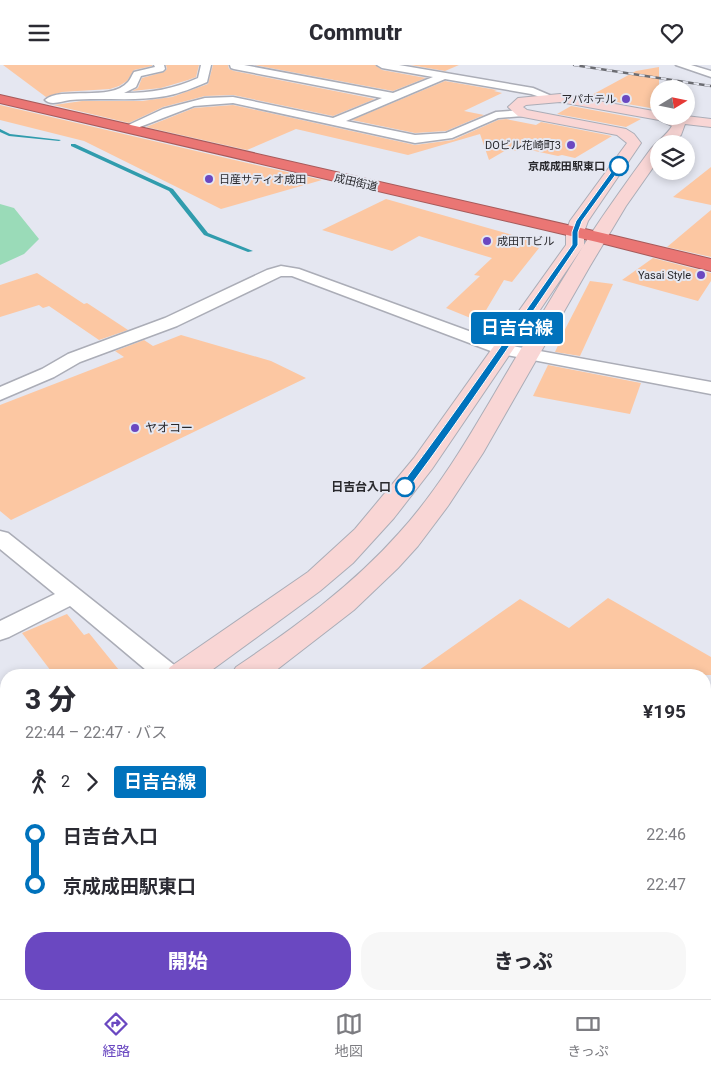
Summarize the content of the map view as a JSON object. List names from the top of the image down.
{
  "streets": {
    "highway": ["成田街道"]
  },
  "places": [
    "アパホテル",
    "DOビル花崎町3",
    "京成成田駅東口",
    "日産サティオ成田",
    "成田TTビル",
    "Yasai Style",
    "ヤオコー",
    "日吉台入口"
  ],
  "lines": ["bus line 日吉台線"],
  "north": "right",
  "page": {
    "header": "Commutr",
    "on_map": "日吉台線",
    "heading": ["3 分", "22:44 – 22:47 · バス", "¥195"],
    "legs": ["2", "日吉台線"],
    "list": [
      {
        "name": "日吉台入口",
        "value": "22:46"
      },
      {
        "name": "京成成田駅東口",
        "value": "22:47"
      }
    ],
    "buttons": ["開始", "きっぷ"],
    "tabs": ["経路", "地図", "きっぷ"]
  }
}
